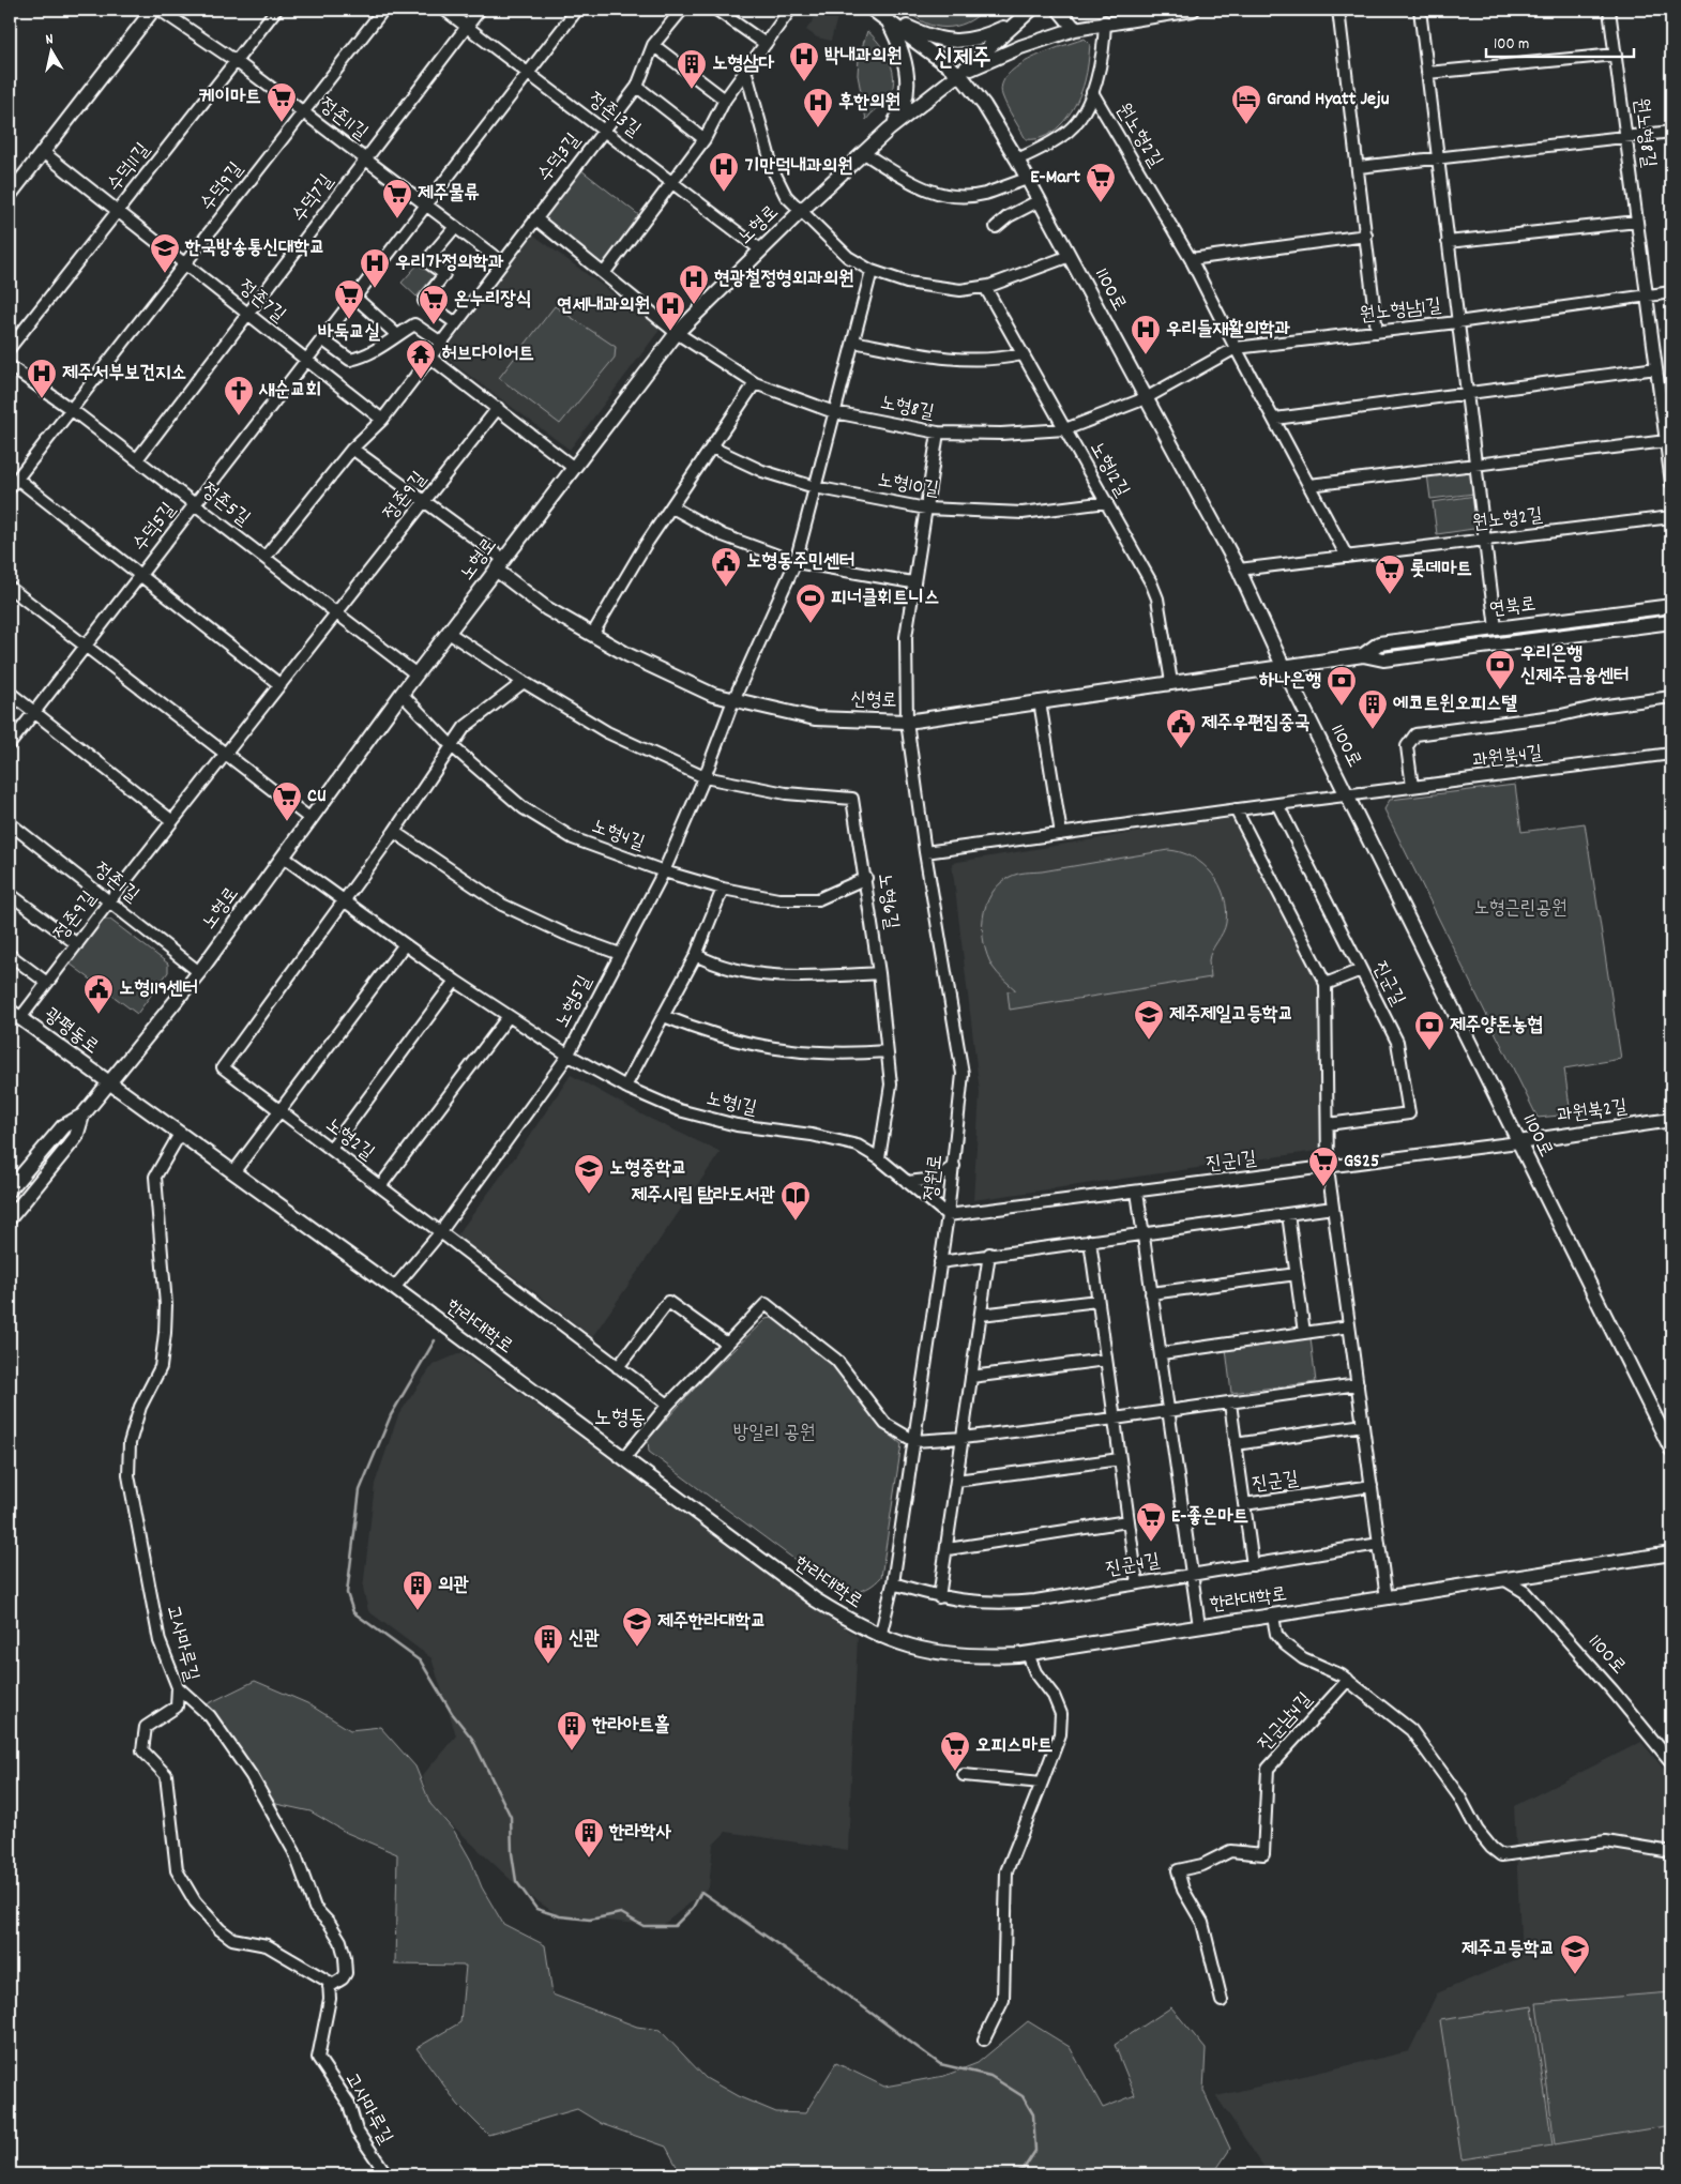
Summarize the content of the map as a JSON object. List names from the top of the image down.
{
  "streets": {
    "main road": [
      "노형로",
      "1100로",
      "연북로",
      "신형로",
      "광평동로",
      "과원북2길",
      "한라대학로"
    ],
    "street": [
      "정존13길",
      "정존11길",
      "원노형8길",
      "원노형2길",
      "수덕3길",
      "수덕11길",
      "수덕9길",
      "수덕7길",
      "정존7길",
      "원노형남1길",
      "노형8길",
      "노형12길",
      "노형10길",
      "정존9길",
      "정존5길",
      "수덕5길",
      "과원북4길",
      "노형4길",
      "정존1길",
      "노형6길",
      "진군길",
      "노형5길",
      "노형1길",
      "노형2길",
      "진군1길",
      "정원로",
      "진군4길",
      "고사마루길",
      "진군남4길"
    ]
  },
  "crossings": [
    ["정존13길", "수덕3길"],
    ["정존13길", "수덕7길"],
    ["정존13길", "노형로"],
    ["정존13길", "수덕5길"],
    ["정존11길", "수덕3길"],
    ["정존11길", "수덕11길"],
    ["정존11길", "수덕9길"],
    ["정존11길", "수덕7길"],
    ["정존11길", "수덕5길"],
    ["원노형8길", "원노형남1길"],
    ["원노형2길", "1100로"],
    ["원노형2길", "원노형남1길"],
    ["수덕3길", "정존7길"],
    ["수덕3길", "정존5길"],
    ["수덕11길", "정존7길"],
    ["수덕9길", "정존7길"],
    ["수덕9길", "정존5길"],
    ["수덕7길", "정존7길"],
    ["수덕7길", "정존5길"],
    ["노형로", "1100로"],
    ["노형로", "노형8길"],
    ["노형로", "정존5길"],
    ["노형로", "신형로"],
    ["노형로", "노형4길"],
    ["노형로", "정존1길"],
    ["노형로", "광평동로"],
    ["노형로", "노형1길"],
    ["노형로", "한라대학로"],
    ["1100로", "원노형남1길"],
    ["1100로", "노형8길"],
    ["1100로", "연북로"],
    ["1100로", "신형로"],
    ["1100로", "과원북4길"],
    ["1100로", "과원북2길"],
    ["1100로", "진군1길"],
    ["1100로", "한라대학로"],
    ["정존7길", "수덕5길"],
    ["원노형남1길", "노형8길"],
    ["노형8길", "노형12길"],
    ["노형8길", "노형5길"],
    ["노형8길", "정원로"],
    ["노형12길", "노형10길"],
    ["노형12길", "신형로"],
    ["노형10길", "노형5길"],
    ["노형10길", "정원로"],
    ["정존9길", "정존5길"],
    ["정존9길", "정존1길"],
    ["정존9길", "광평동로"],
    ["정존5길", "수덕5길"],
    ["연북로", "신형로"],
    ["신형로", "노형5길"],
    ["신형로", "정원로"],
    ["노형4길", "노형6길"],
    ["노형4길", "노형5길"],
    ["노형6길", "노형5길"],
    ["노형6길", "노형1길"],
    ["진군길", "진군4길"],
    ["노형5길", "노형1길"],
    ["노형5길", "노형2길"],
    ["노형5길", "한라대학로"],
    ["광평동로", "한라대학로"],
    ["노형1길", "노형2길"],
    ["노형1길", "진군1길"],
    ["노형1길", "정원로"],
    ["과원북2길", "진군1길"],
    ["진군1길", "정원로"],
    ["정원로", "한라대학로"],
    ["정원로", "진군4길"],
    ["한라대학로", "고사마루길"]
  ],
  "districts": ["신제주", "노형동"],
  "parks": ["노형근린공원", "방일리 공원"],
  "places": {
    "hospital": [
      "박내과의원",
      "후한의원",
      "기만덕내과의원",
      "우리가정의학과",
      "현광철정형외과의원",
      "연세내과의원",
      "우리들재활의학과",
      "제주서부보건지소"
    ],
    "building": [
      "노형삼다",
      "에코트윈오피스텔",
      "의관",
      "신관",
      "한라아트홀",
      "한라학사"
    ],
    "supermarket": [
      "케이마트",
      "E-Mart",
      "제주물류",
      "바둑교실",
      "온누리장식",
      "롯데마트",
      "CU",
      "GS25",
      "E-좋은마트",
      "오피스마트"
    ],
    "hotel": ["Grand Hyatt Jeju"],
    "school or university": [
      "한국방송통신대학교",
      "제주제일고등학교",
      "노형중학교",
      "제주한라대학교",
      "제주고등학교"
    ],
    "temple": ["허브다이어트"],
    "church": ["새순교회"],
    "public building": ["노형동주민센터", "제주우편집중국", "노형119센터"],
    "sports": ["피너클휘트니스"],
    "bank": ["우리은행 신제주금융센터", "하나은행", "제주양돈농협"],
    "library": ["제주시립 탐라도서관"]
  },
  "scale_bar": "100 m",
  "north": "top"
}
